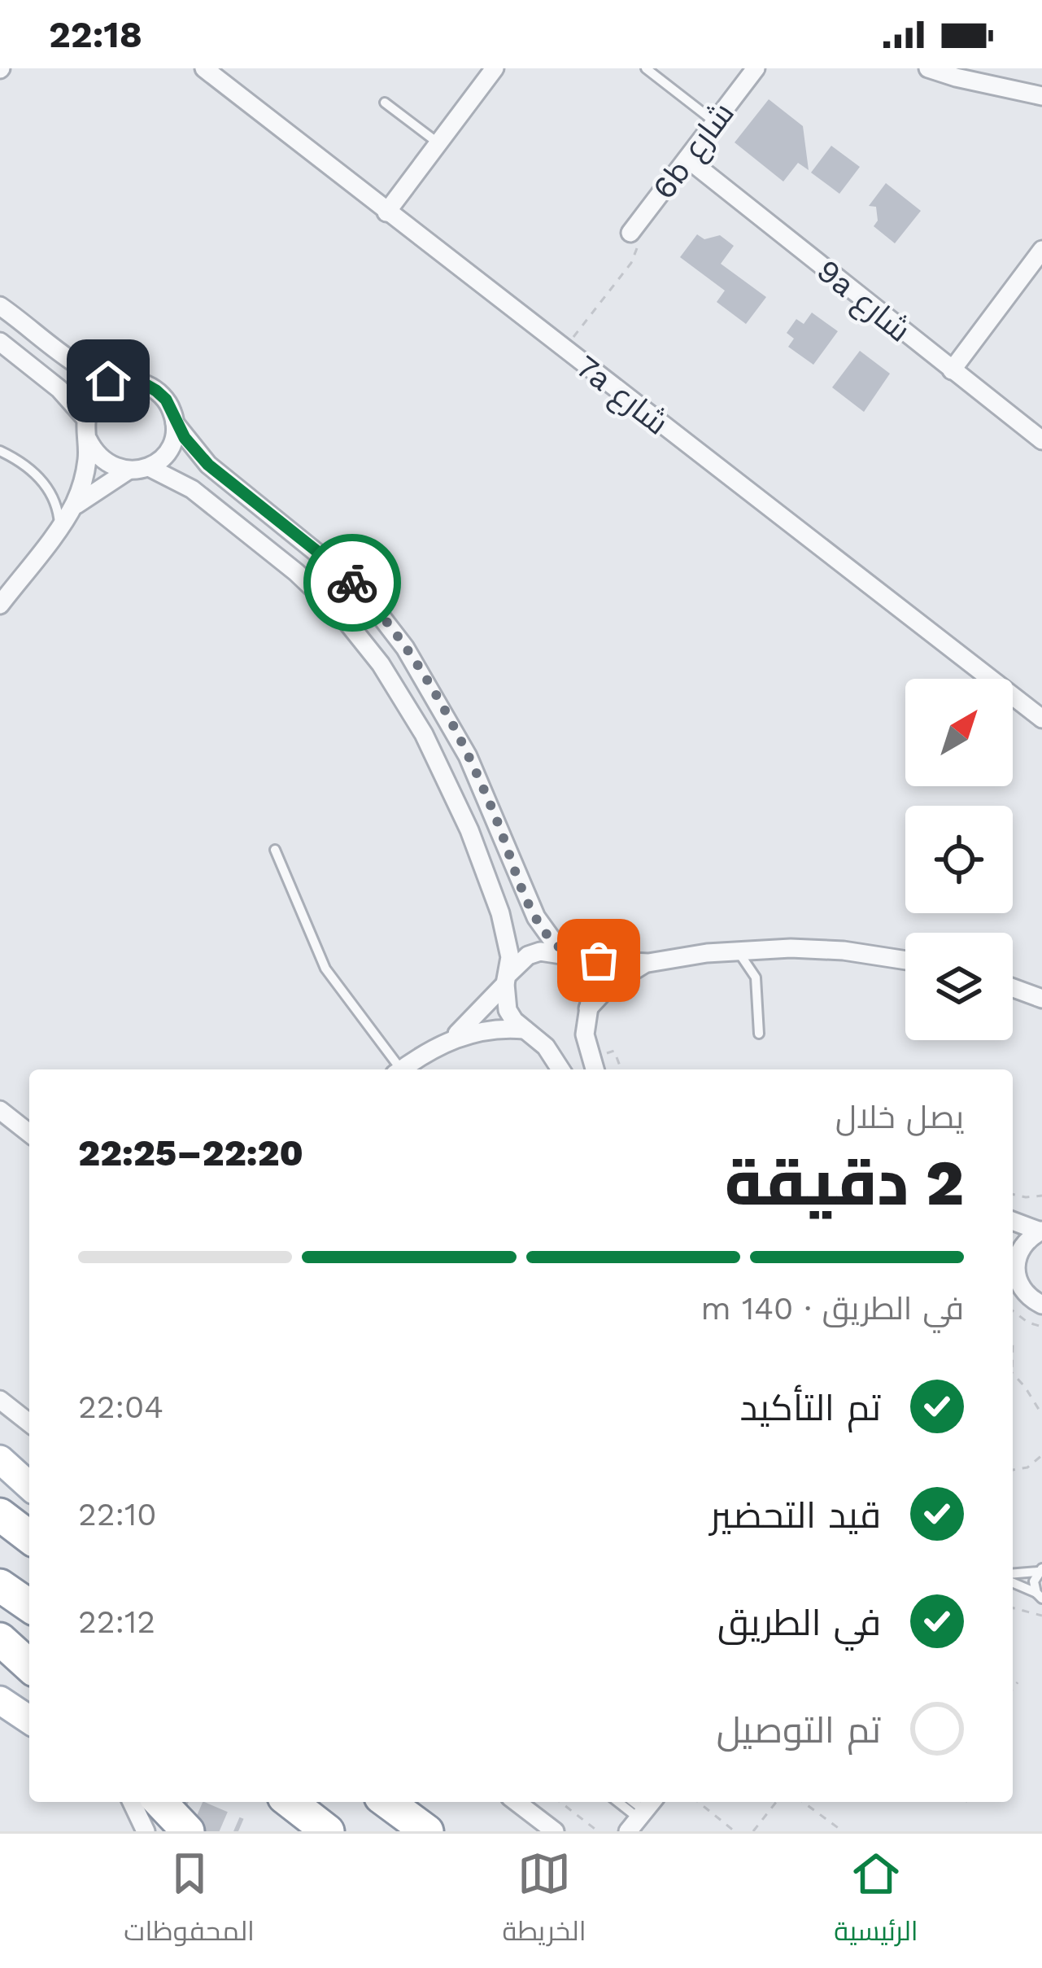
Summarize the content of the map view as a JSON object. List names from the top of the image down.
{
  "streets": {
    "street": ["6b شارع", "9a شارع", "7a شارع"]
  },
  "crossings": [
    ["6b شارع", "9a شارع"]
  ],
  "north": "top right",
  "page": {
    "status": "22:18",
    "heading": ["2 دقيقة", "يصل خلال", "22:20–22:25"],
    "bar": "في الطريق · 140 m",
    "list": [
      ["تم التأكيد", "22:04"],
      ["قيد التحضير", "22:10"],
      ["في الطريق", "22:12"],
      "تم التوصيل"
    ],
    "tabs": ["الرئيسية", "الخريطة", "المحفوظات"]
  }
}
